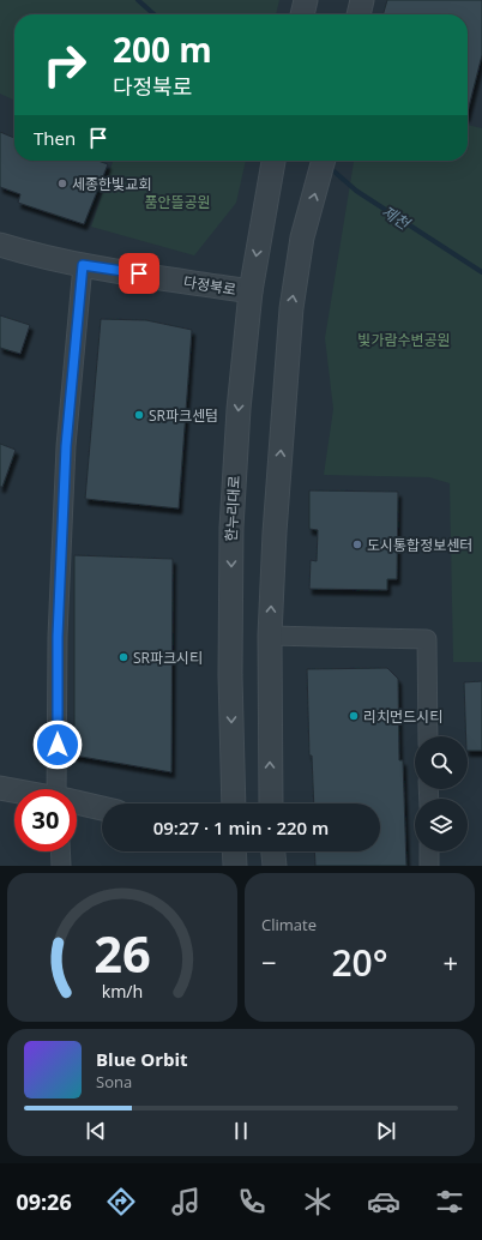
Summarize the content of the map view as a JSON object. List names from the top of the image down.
{
  "streets": {
    "street": ["다정북로", "한누리대로"]
  },
  "crossings": [
    ["다정북로", "한누리대로"]
  ],
  "water": ["제천"],
  "parks": ["품안뜰공원", "빛가람수변공원"],
  "places": [
    "세종한빛교회",
    "SR파크센텀",
    "도시통합정보센터",
    "SR파크시티",
    "리치먼드시티"
  ],
  "page": {
    "turn": ["200 m", "다정북로"],
    "then": "Then",
    "limit": "30",
    "trip": "09:27 · 1 min · 220 m",
    "tile": "Climate",
    "heat": ["−", "20°", "+"],
    "song": ["Blue Orbit", "Sona"],
    "tabs": "09:26",
    "gauge": ["26", "km/h"]
  }
}
